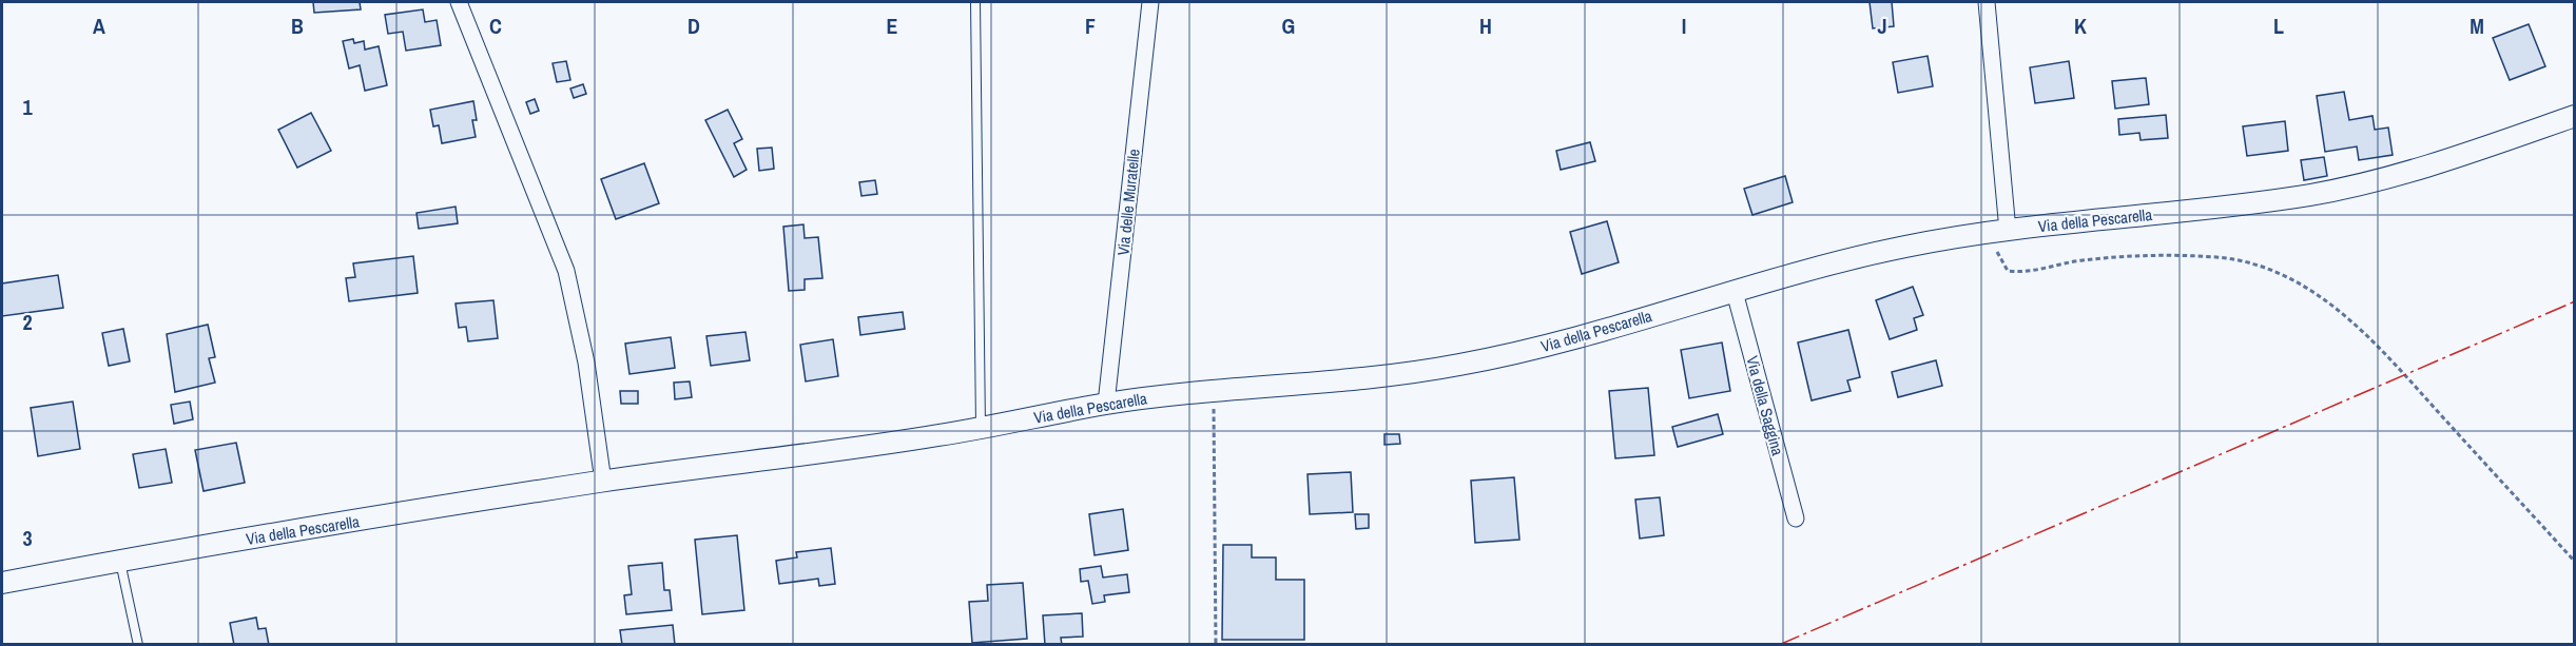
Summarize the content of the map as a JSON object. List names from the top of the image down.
{
  "streets": {
    "street": ["Via delle Muratelle", "Via della Pescarella", "Via della Saggina"]
  },
  "crossings": [
    ["Via delle Muratelle", "Via della Pescarella"],
    ["Via della Pescarella", "Via della Saggina"]
  ],
  "grid": {
    "columns": [
      "A",
      "B",
      "C",
      "D",
      "E",
      "F",
      "G",
      "H",
      "I",
      "J",
      "K",
      "L",
      "M"
    ],
    "rows": ["1", "2", "3"]
  }
}
